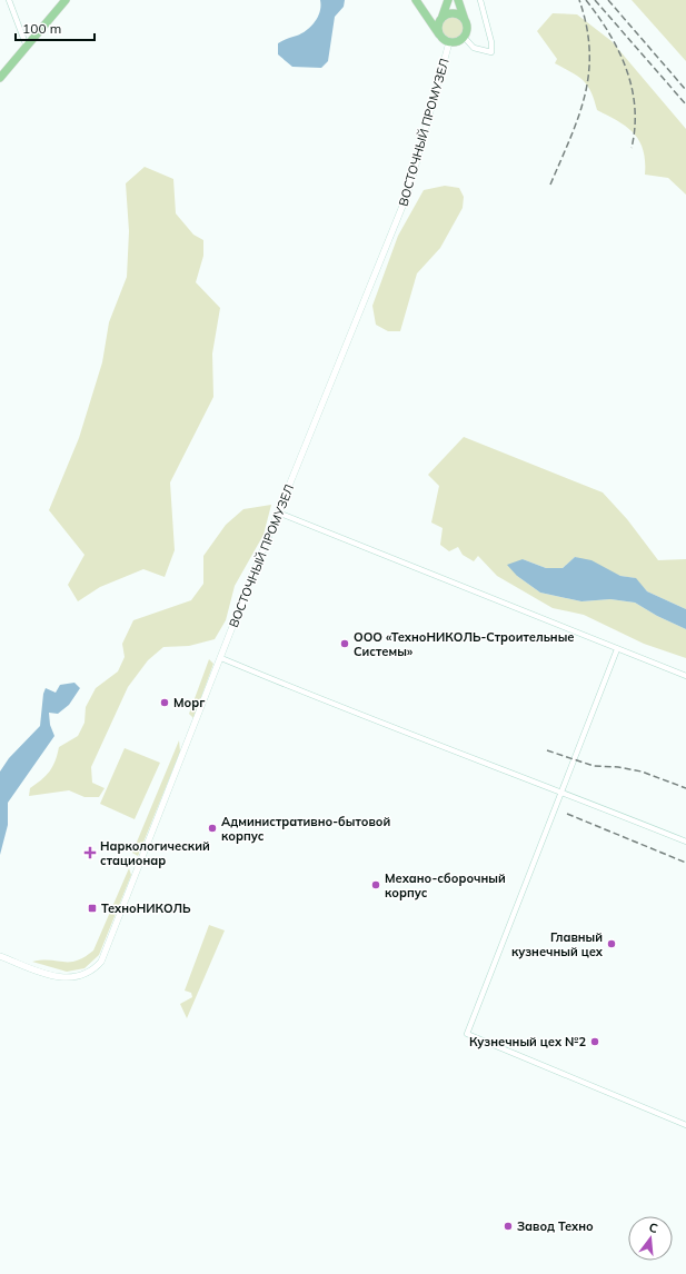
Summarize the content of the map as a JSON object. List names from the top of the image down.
{
  "streets": {
    "street": ["ВОСТОЧНЫЙ ПРОМУЗЕЛ"]
  },
  "places": {
    "other": [
      "ООО «ТехноНИКОЛЬ-Строительные Системы»",
      "Морг",
      "Административно-бытовой корпус",
      "Механо-сборочный корпус",
      "Главный кузнечный цех",
      "Кузнечный цех №2",
      "Завод Техно"
    ],
    "health": ["Наркологический стационар"],
    "transit": ["ТехноНИКОЛЬ"]
  },
  "scale_bar": "100 m",
  "north": "top"
}
